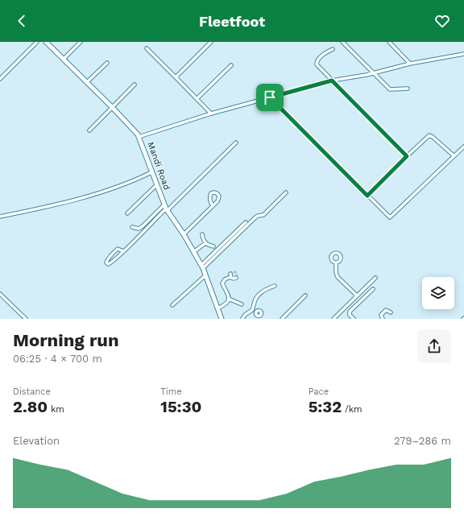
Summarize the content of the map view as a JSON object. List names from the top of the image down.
{
  "streets": {
    "street": ["Mandi Road"]
  },
  "page": {
    "header": "Fleetfoot",
    "heading": ["Morning run", "06:25 · 4 × 700 m"],
    "stats": [
      ["Distance", "2.80 km"],
      ["Time", "15:30"],
      ["Pace", "5:32 /km"]
    ],
    "chart": ["Elevation", "279–286 m"]
  }
}
